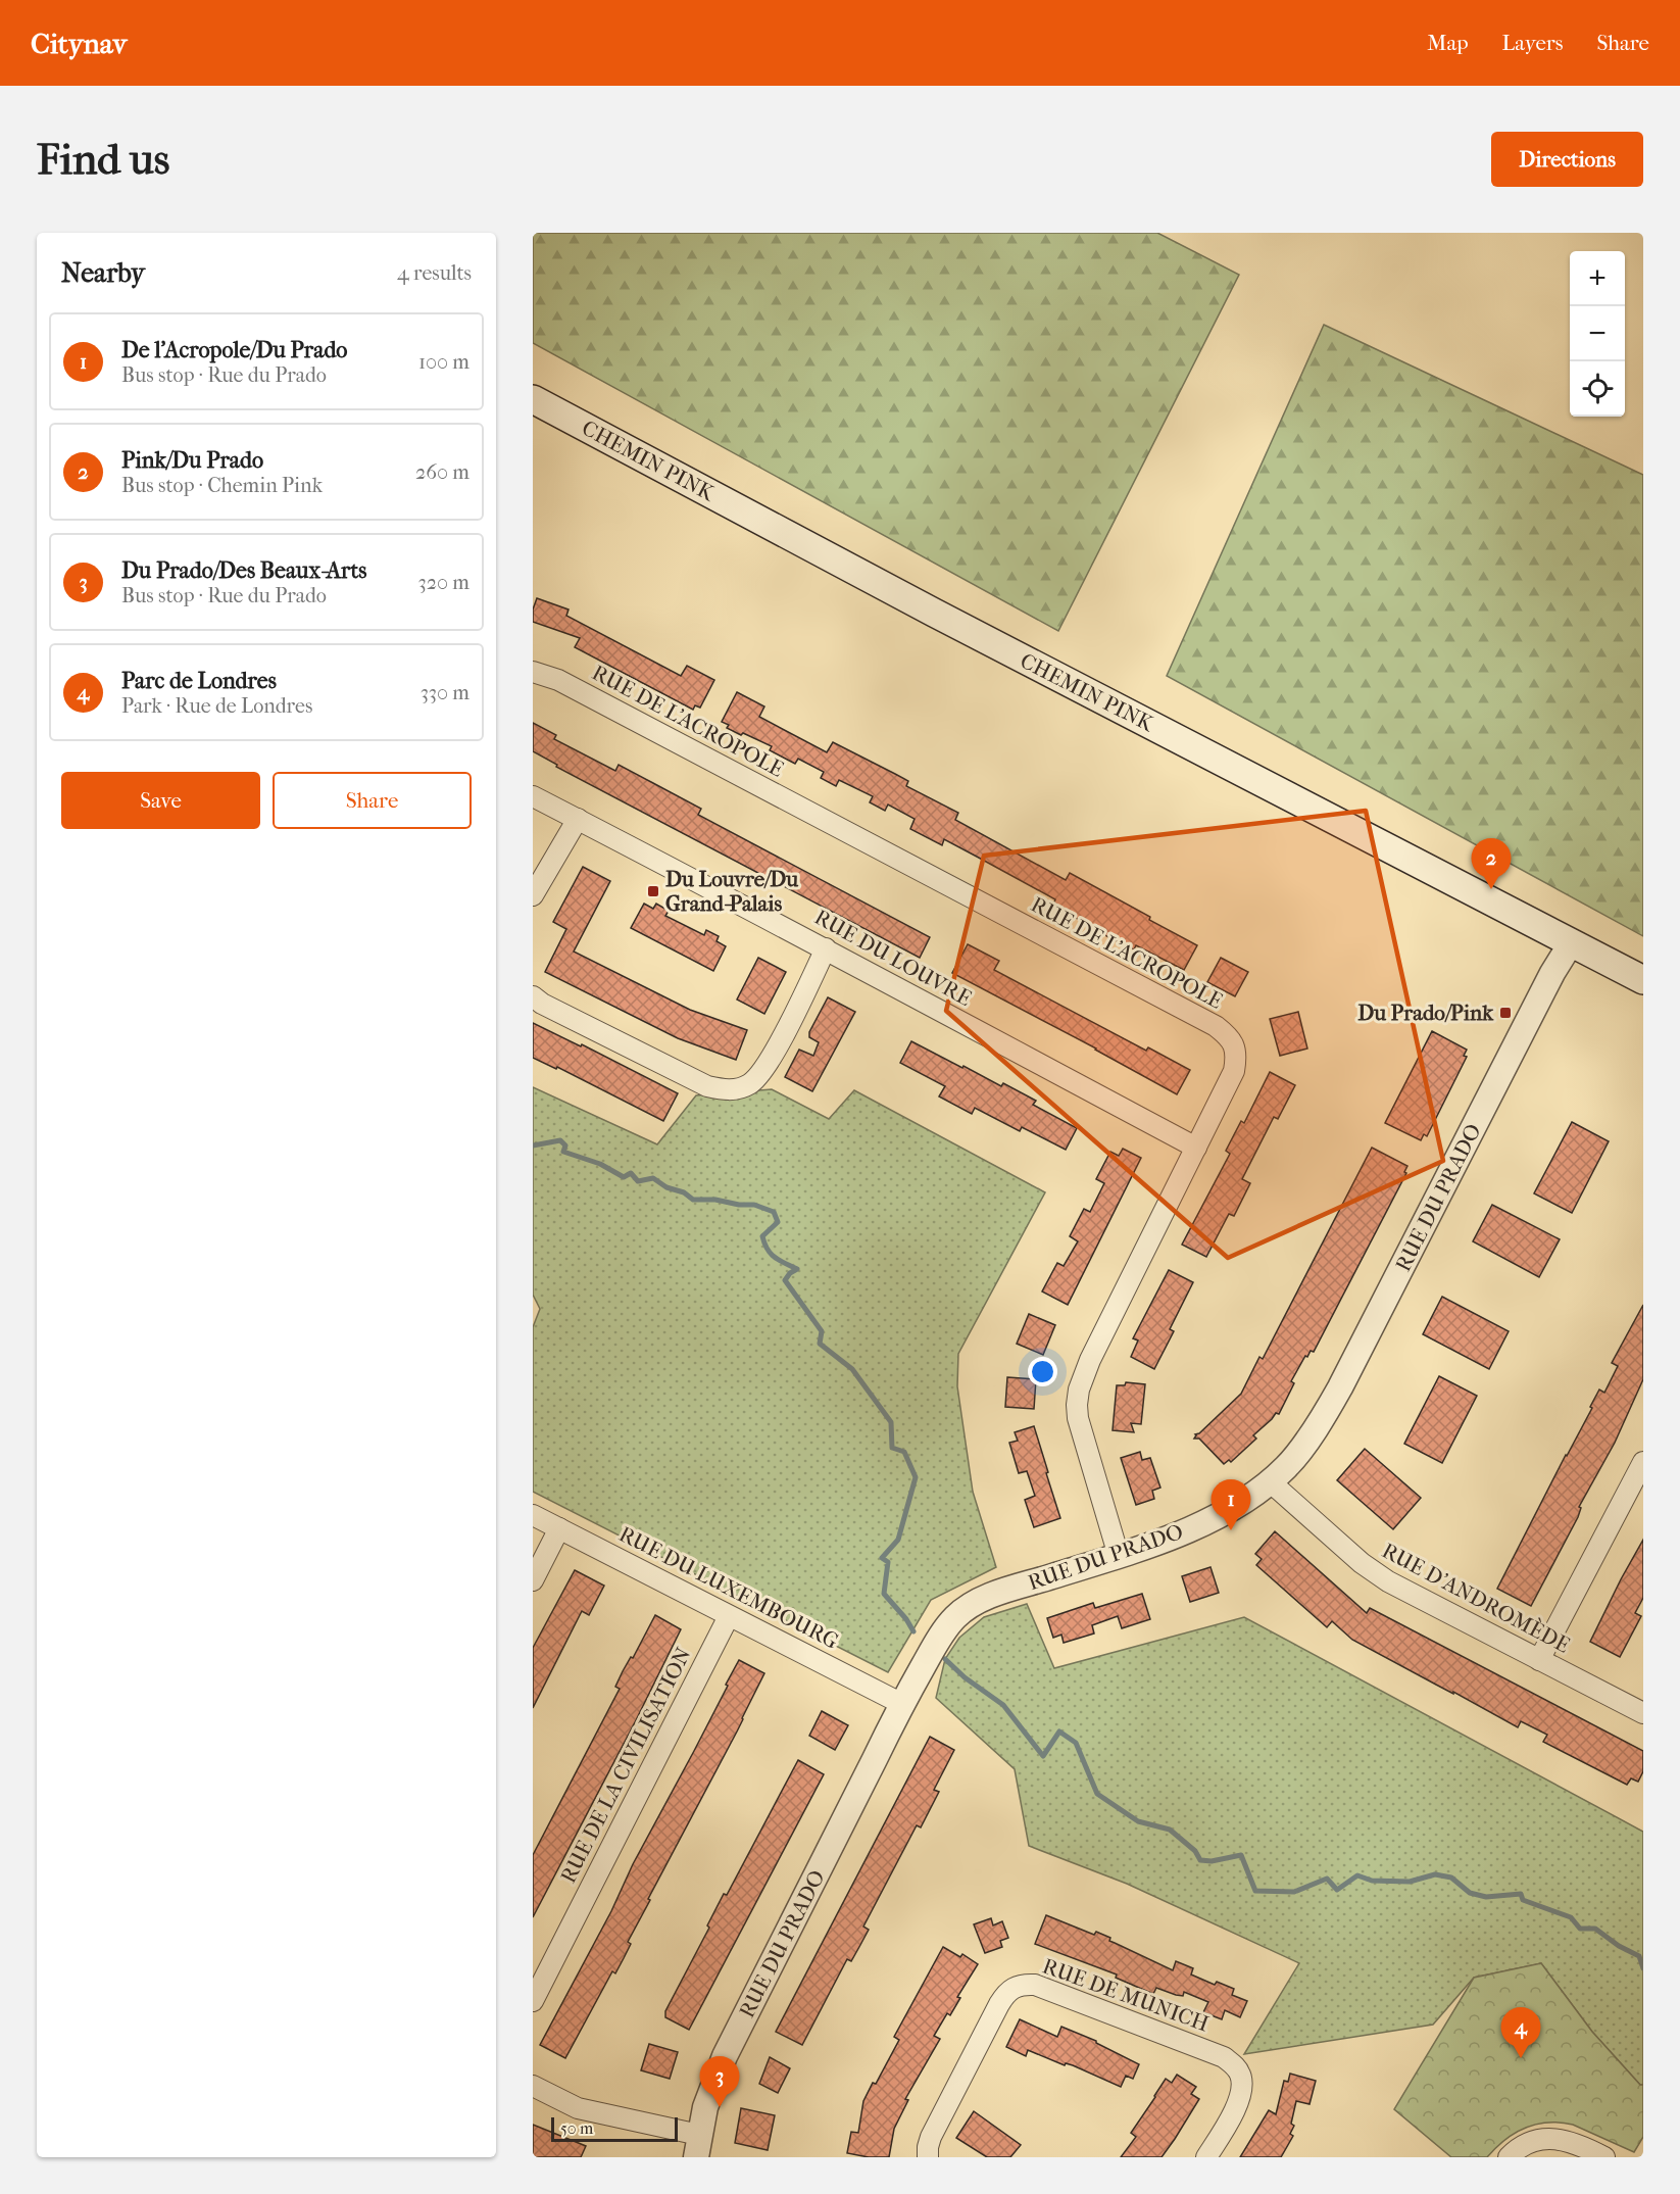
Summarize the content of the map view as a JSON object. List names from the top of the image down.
{
  "streets": {
    "main road": ["CHEMIN PINK"],
    "street": [
      "RUE DE L'ACROPOLE",
      "RUE DU LOUVRE",
      "RUE DU PRADO",
      "RUE DU LUXEMBOURG",
      "RUE D'ANDROMÈDE",
      "RUE DE LA CIVILISATION",
      "RUE DE MUNICH"
    ]
  },
  "crossings": [
    ["CHEMIN PINK", "RUE DU PRADO"],
    ["RUE DE L'ACROPOLE", "RUE DU LOUVRE"],
    ["RUE DE L'ACROPOLE", "RUE DU PRADO"],
    ["RUE DU PRADO", "RUE DU LUXEMBOURG"],
    ["RUE DU PRADO", "RUE D'ANDROMÈDE"],
    ["RUE DU LUXEMBOURG", "RUE DE LA CIVILISATION"]
  ],
  "places": {
    "transit": ["Du Louvre/Du Grand-Palais", "Du Prado/Pink"]
  },
  "scale_bar": "50 m",
  "page": {
    "header": "Citynav",
    "nav": ["Map", "Layers", "Share"],
    "buttons": [
      "Directions",
      ["Save", "Share"]
    ],
    "title": "Find us",
    "heading": ["Nearby", "4 results"],
    "map_buttons": ["+", "−"],
    "list": [
      {
        "mark": "1",
        "name": "De l'Acropole/Du Prado",
        "note": "Bus stop · Rue du Prado",
        "value": "100 m"
      },
      {
        "mark": "2",
        "name": "Pink/Du Prado",
        "note": "Bus stop · Chemin Pink",
        "value": "260 m"
      },
      {
        "mark": "3",
        "name": "Du Prado/Des Beaux-Arts",
        "note": "Bus stop · Rue du Prado",
        "value": "320 m"
      },
      {
        "mark": "4",
        "name": "Parc de Londres",
        "note": "Park · Rue de Londres",
        "value": "330 m"
      }
    ],
    "pins": [
      "2",
      "1",
      "4",
      "3"
    ],
    "scale": "50 m"
  }
}
